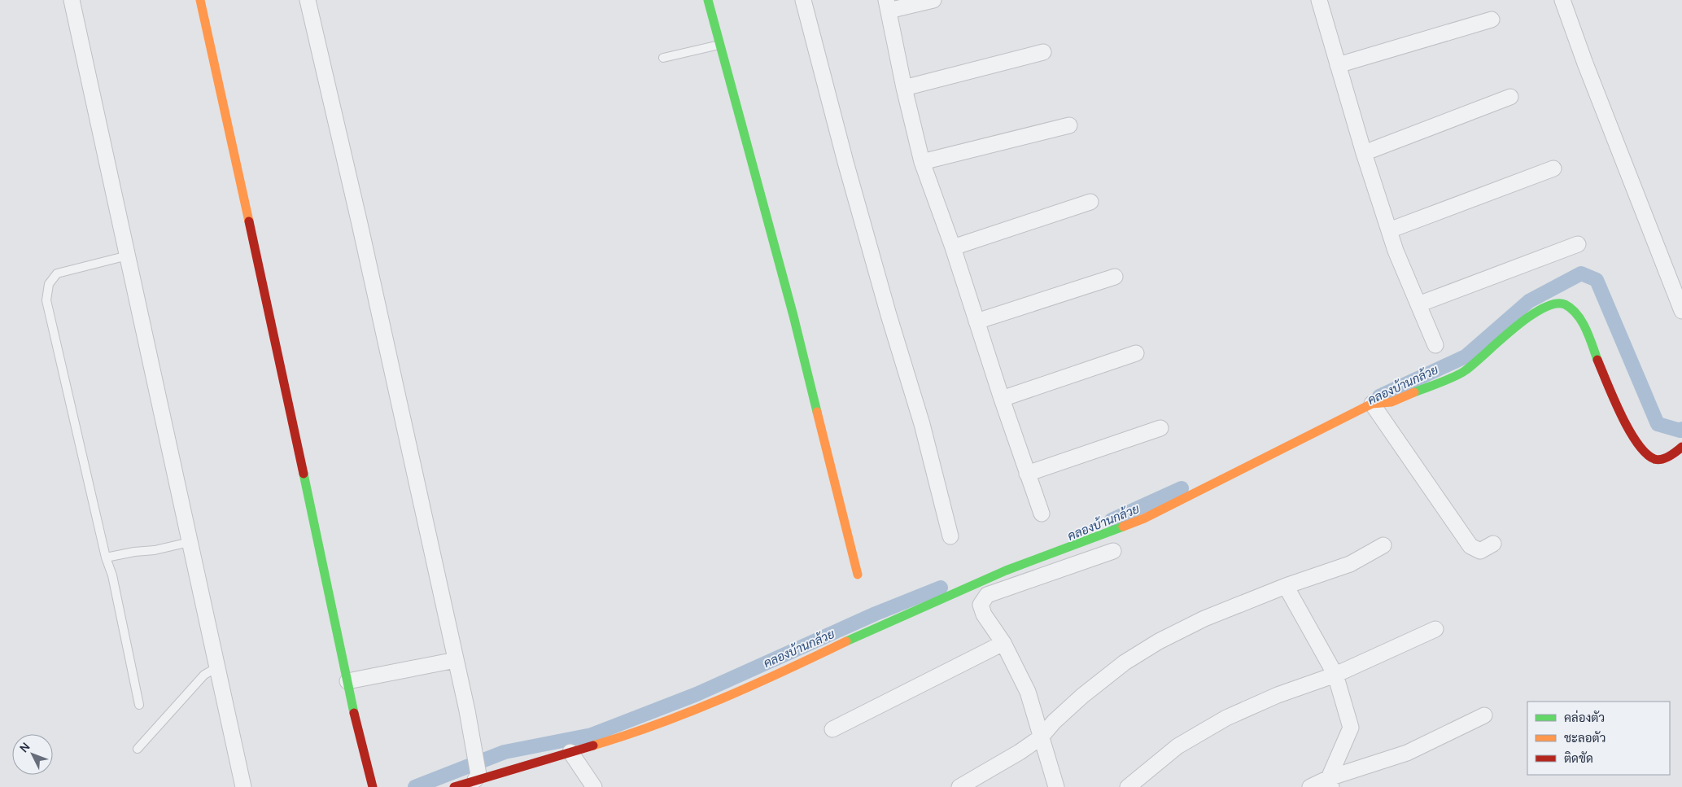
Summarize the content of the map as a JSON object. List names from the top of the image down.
{
  "water": ["คลองบ้านกล้วย"],
  "legend": ["คล่องตัว", "ชะลอตัว", "ติดขัด"],
  "north": "top left"
}
